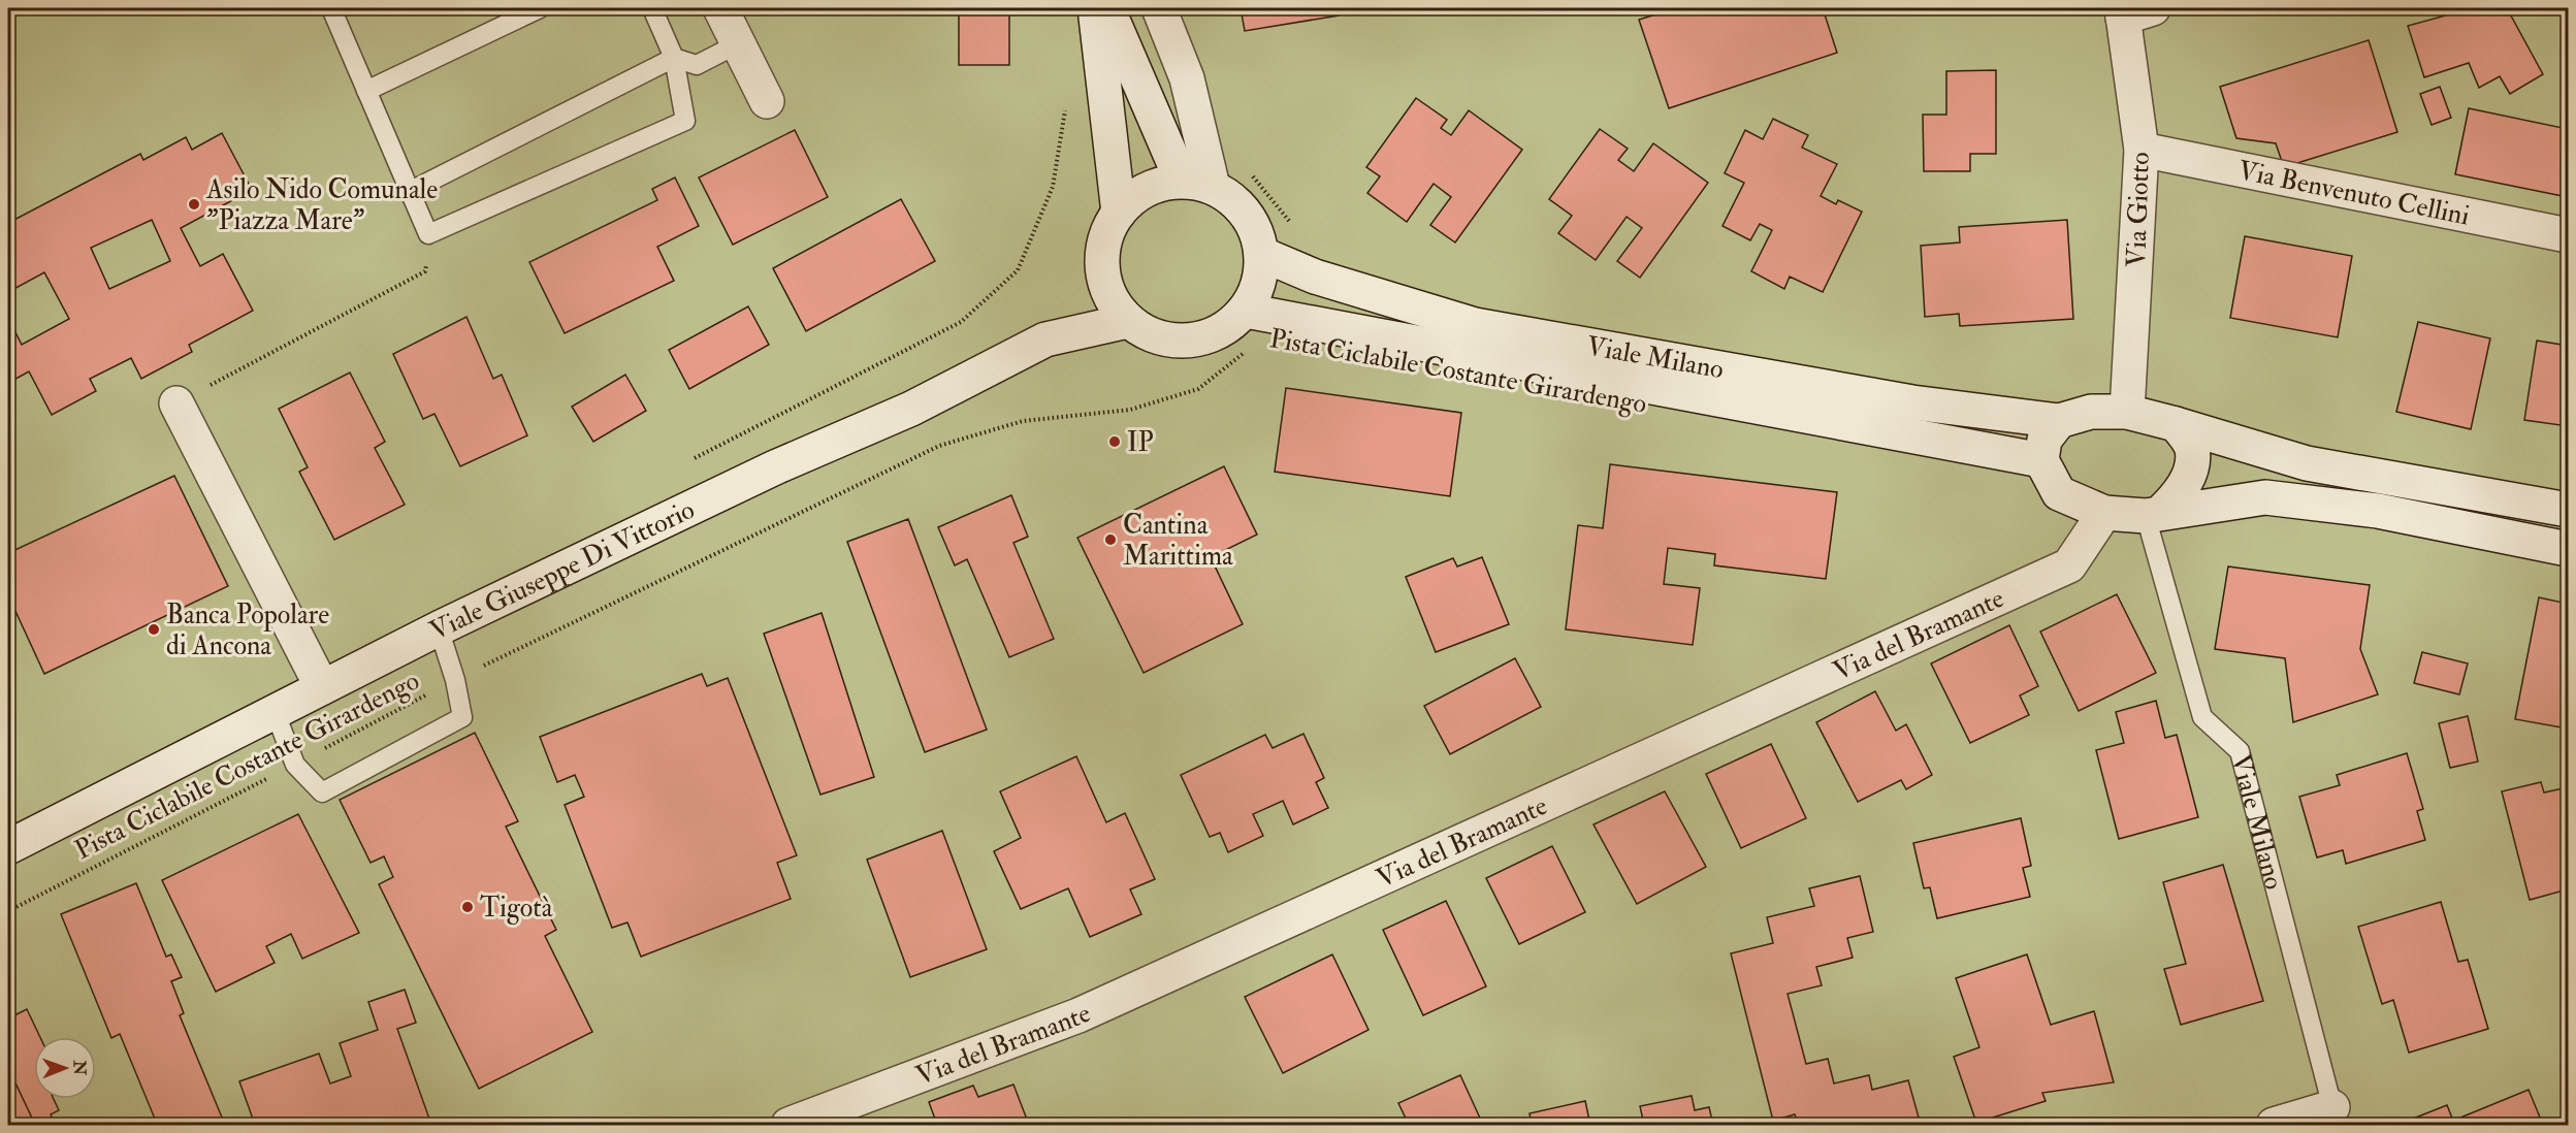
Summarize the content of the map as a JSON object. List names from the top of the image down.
{
  "streets": {
    "street": [
      "Via Benvenuto Cellini",
      "Via Giotto",
      "Viale Milano",
      "Viale Giuseppe Di Vittorio",
      "Via del Bramante"
    ],
    "path": ["Pista Ciclabile Costante Girardengo"]
  },
  "crossings": [
    ["Via Benvenuto Cellini", "Via Giotto"],
    ["Via Giotto", "Viale Milano"],
    ["Via Giotto", "Via del Bramante"],
    ["Viale Milano", "Viale Giuseppe Di Vittorio"],
    ["Viale Milano", "Via del Bramante"]
  ],
  "places": [
    "Asilo Nido Comunale \"Piazza Mare\"",
    "IP",
    "Cantina Marittima",
    "Banca Popolare di Ancona",
    "Tigotà"
  ],
  "north": "right"
}
